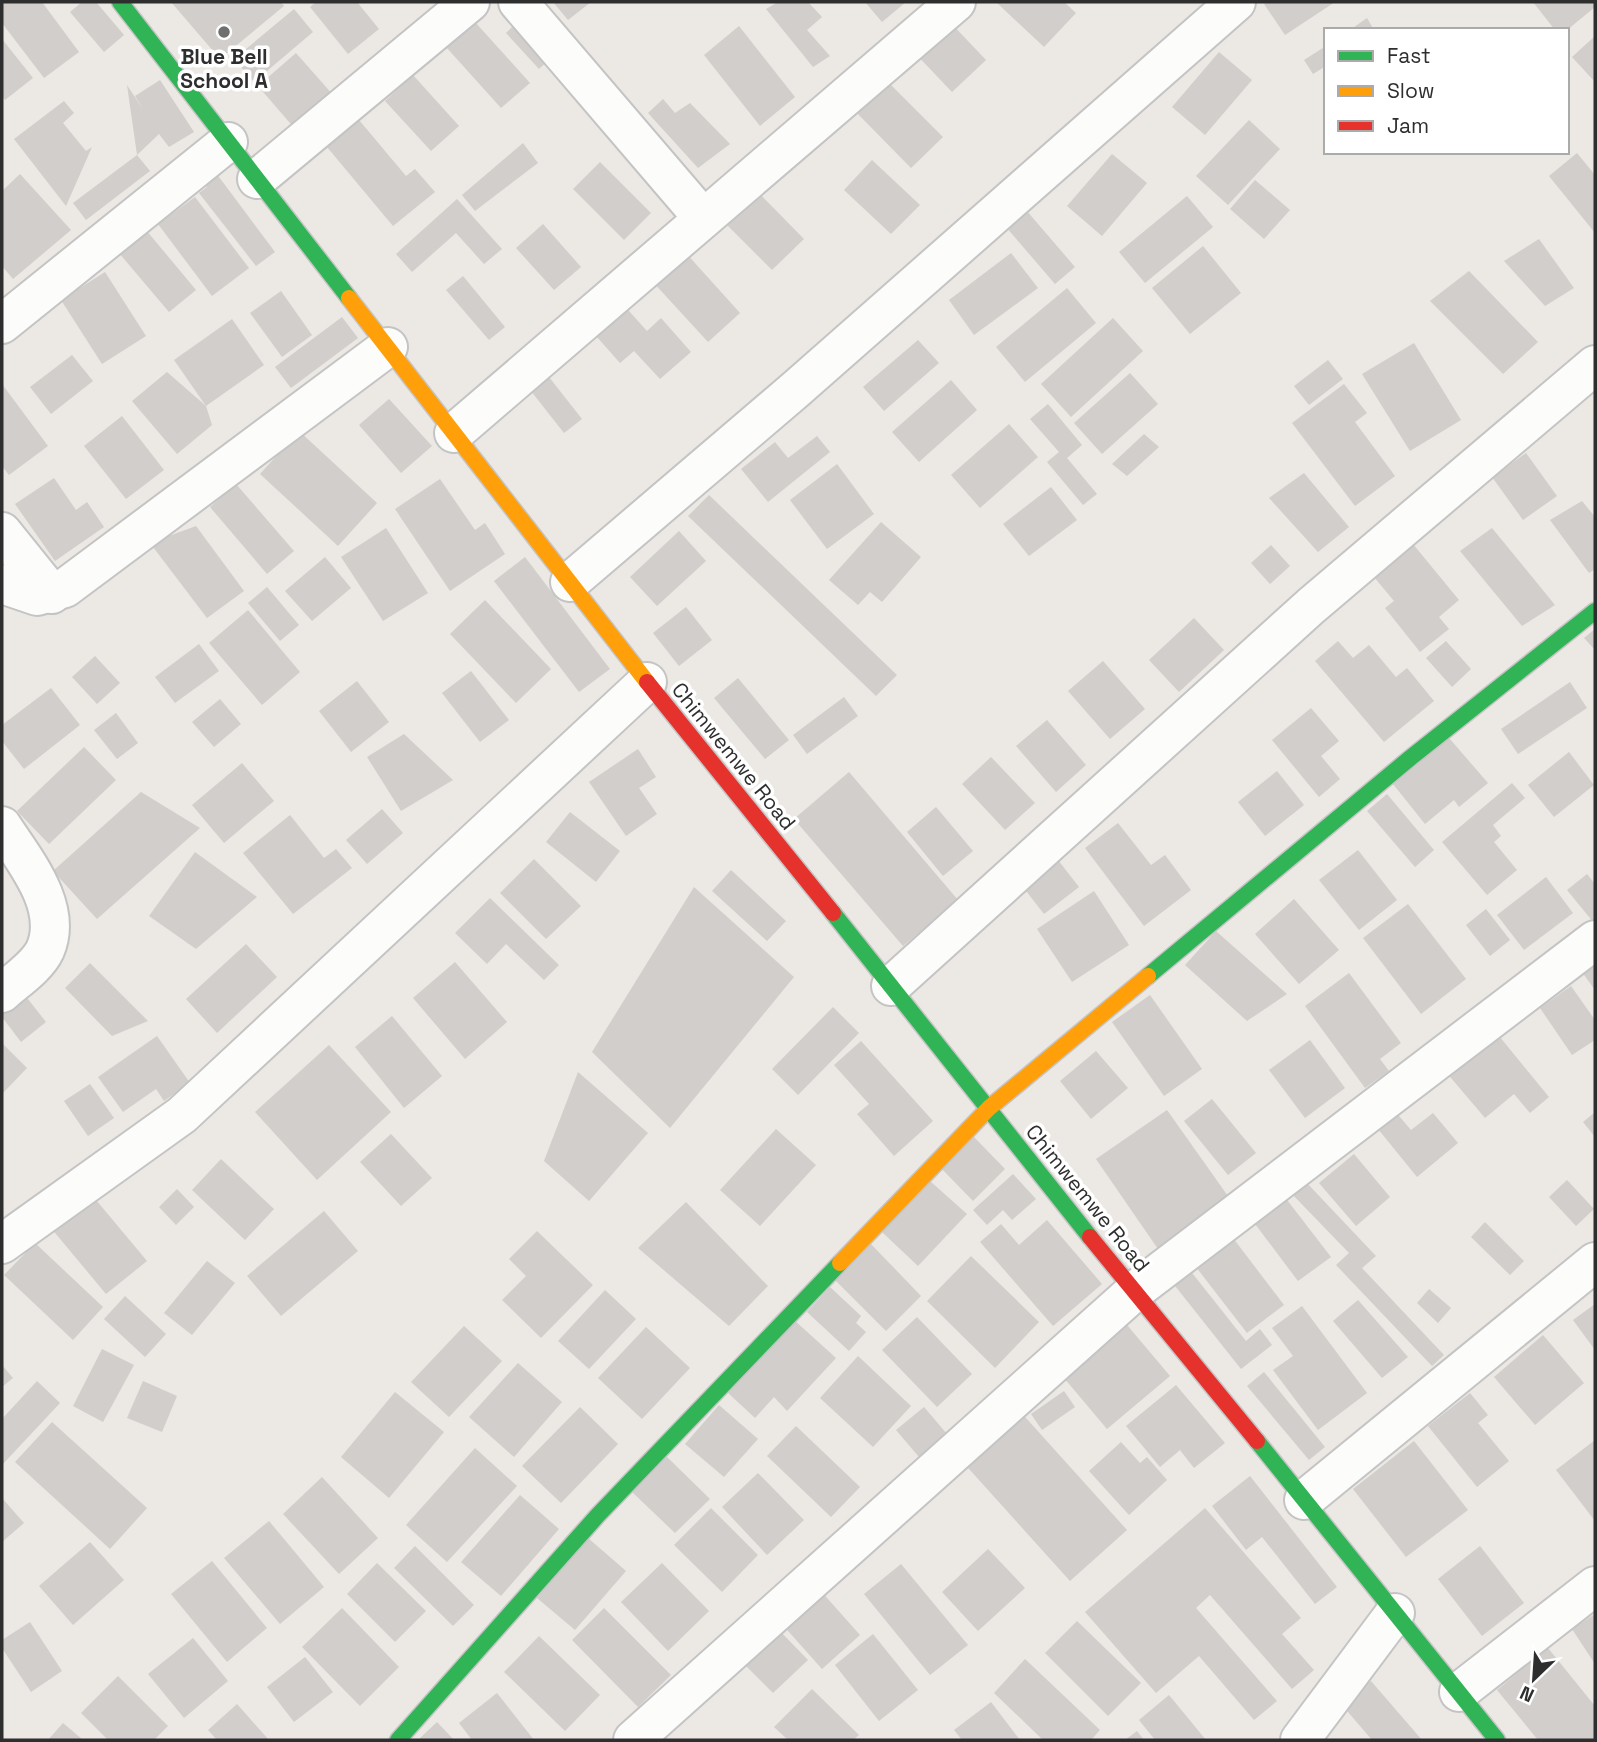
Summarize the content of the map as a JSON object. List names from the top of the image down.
{
  "streets": {
    "main road": ["Chimwemwe Road"]
  },
  "places": ["Blue Bell School A"],
  "legend": ["Fast", "Slow", "Jam"],
  "north": "bottom left"
}
